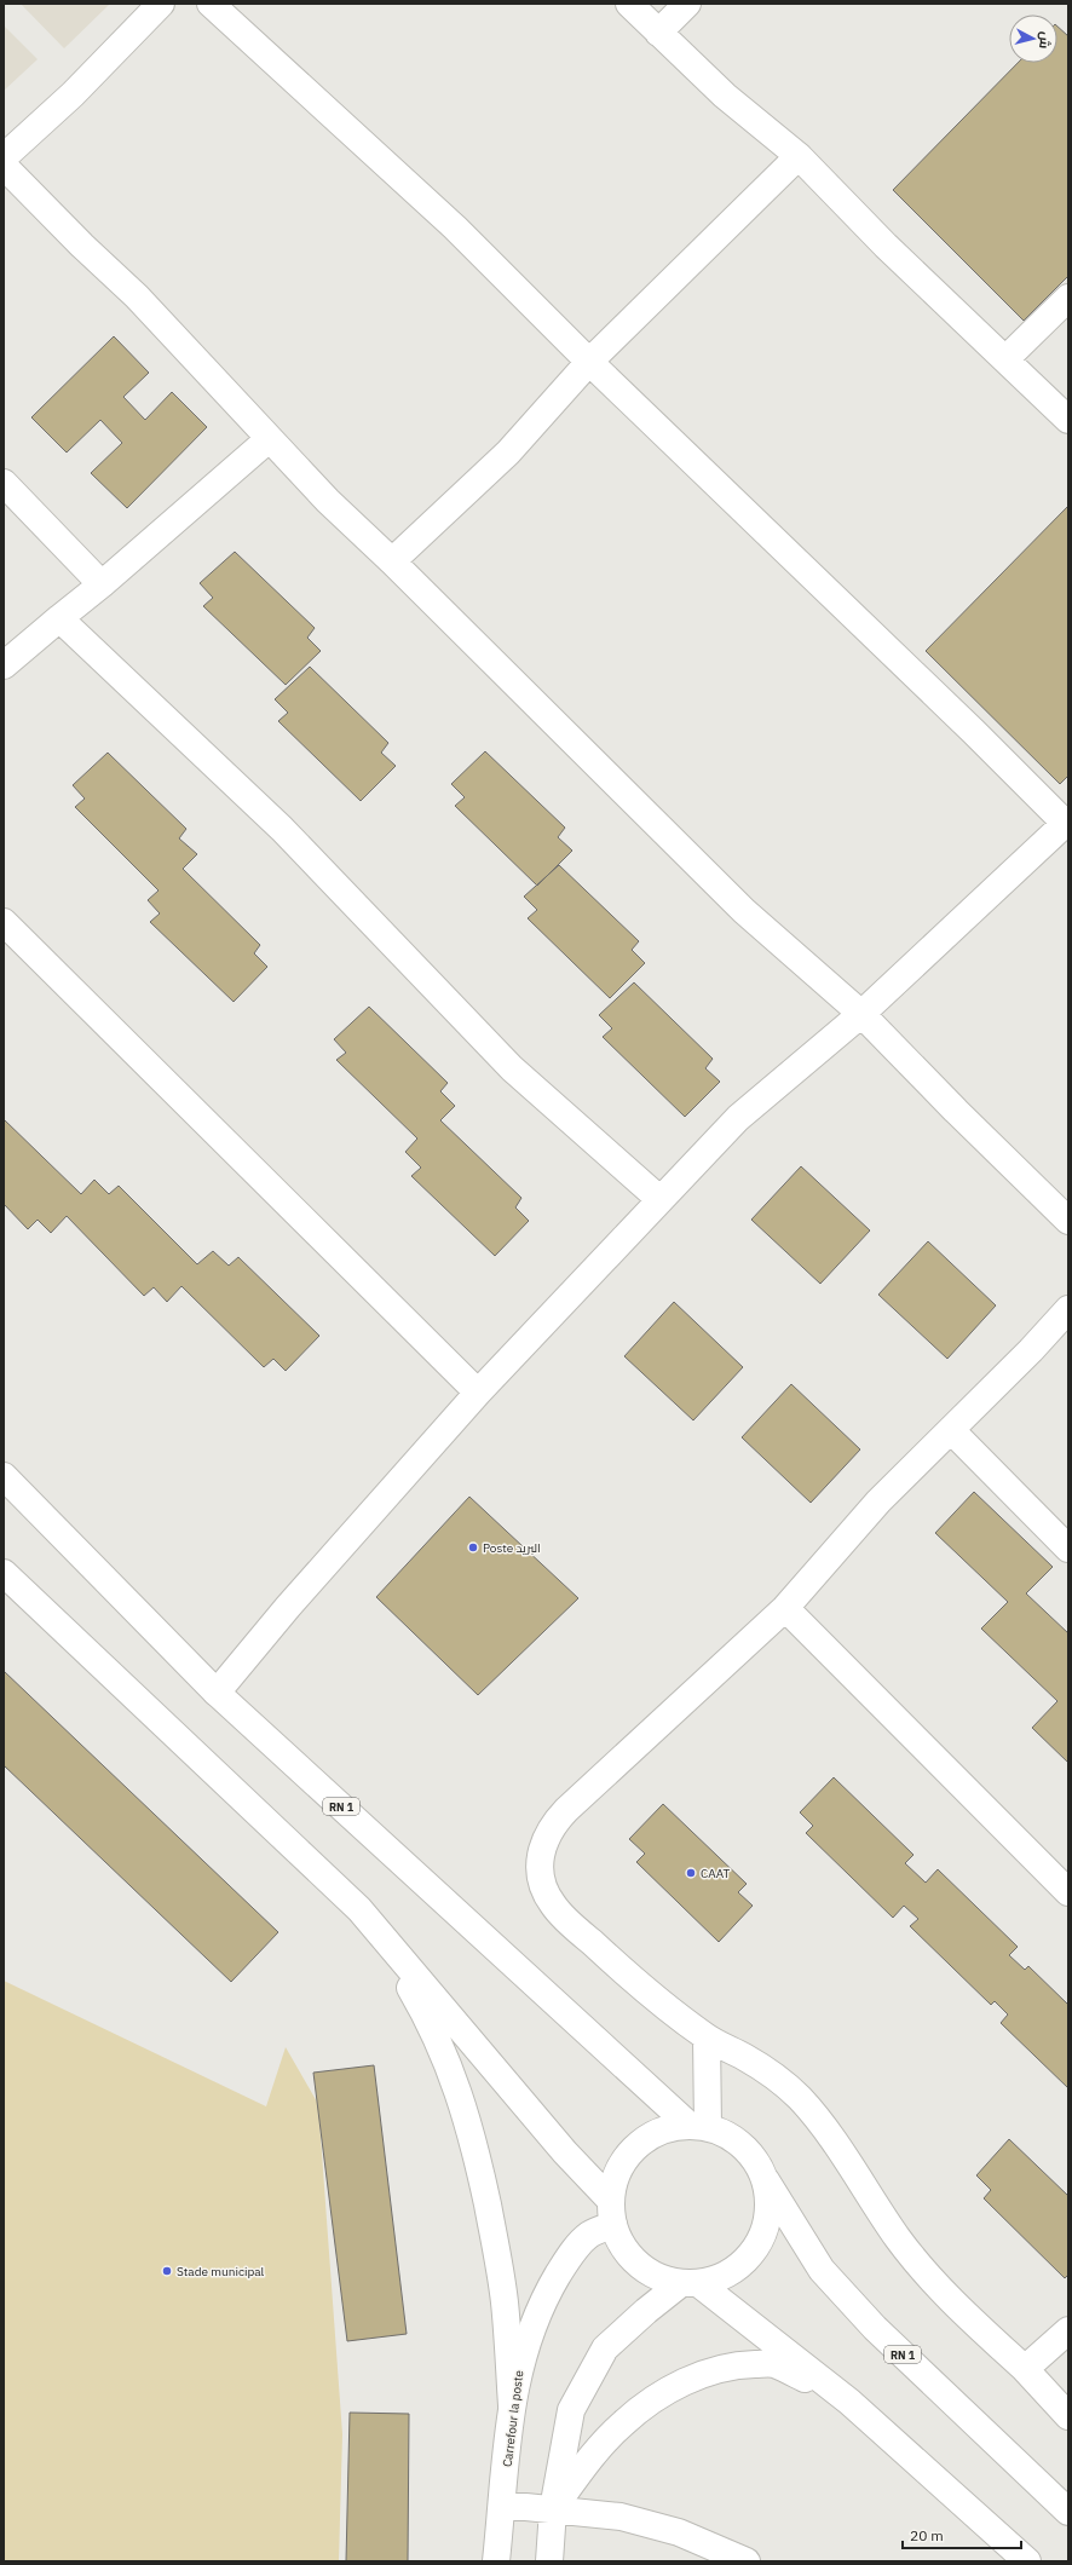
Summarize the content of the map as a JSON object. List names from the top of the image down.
{
  "streets": {
    "main road": ["RN 1", "Carrefour la poste"]
  },
  "crossings": [
    ["RN 1", "Carrefour la poste"]
  ],
  "places": ["Poste البريد", "CAAT", "Stade municipal"],
  "scale_bar": "20 m",
  "north": "right"
}
